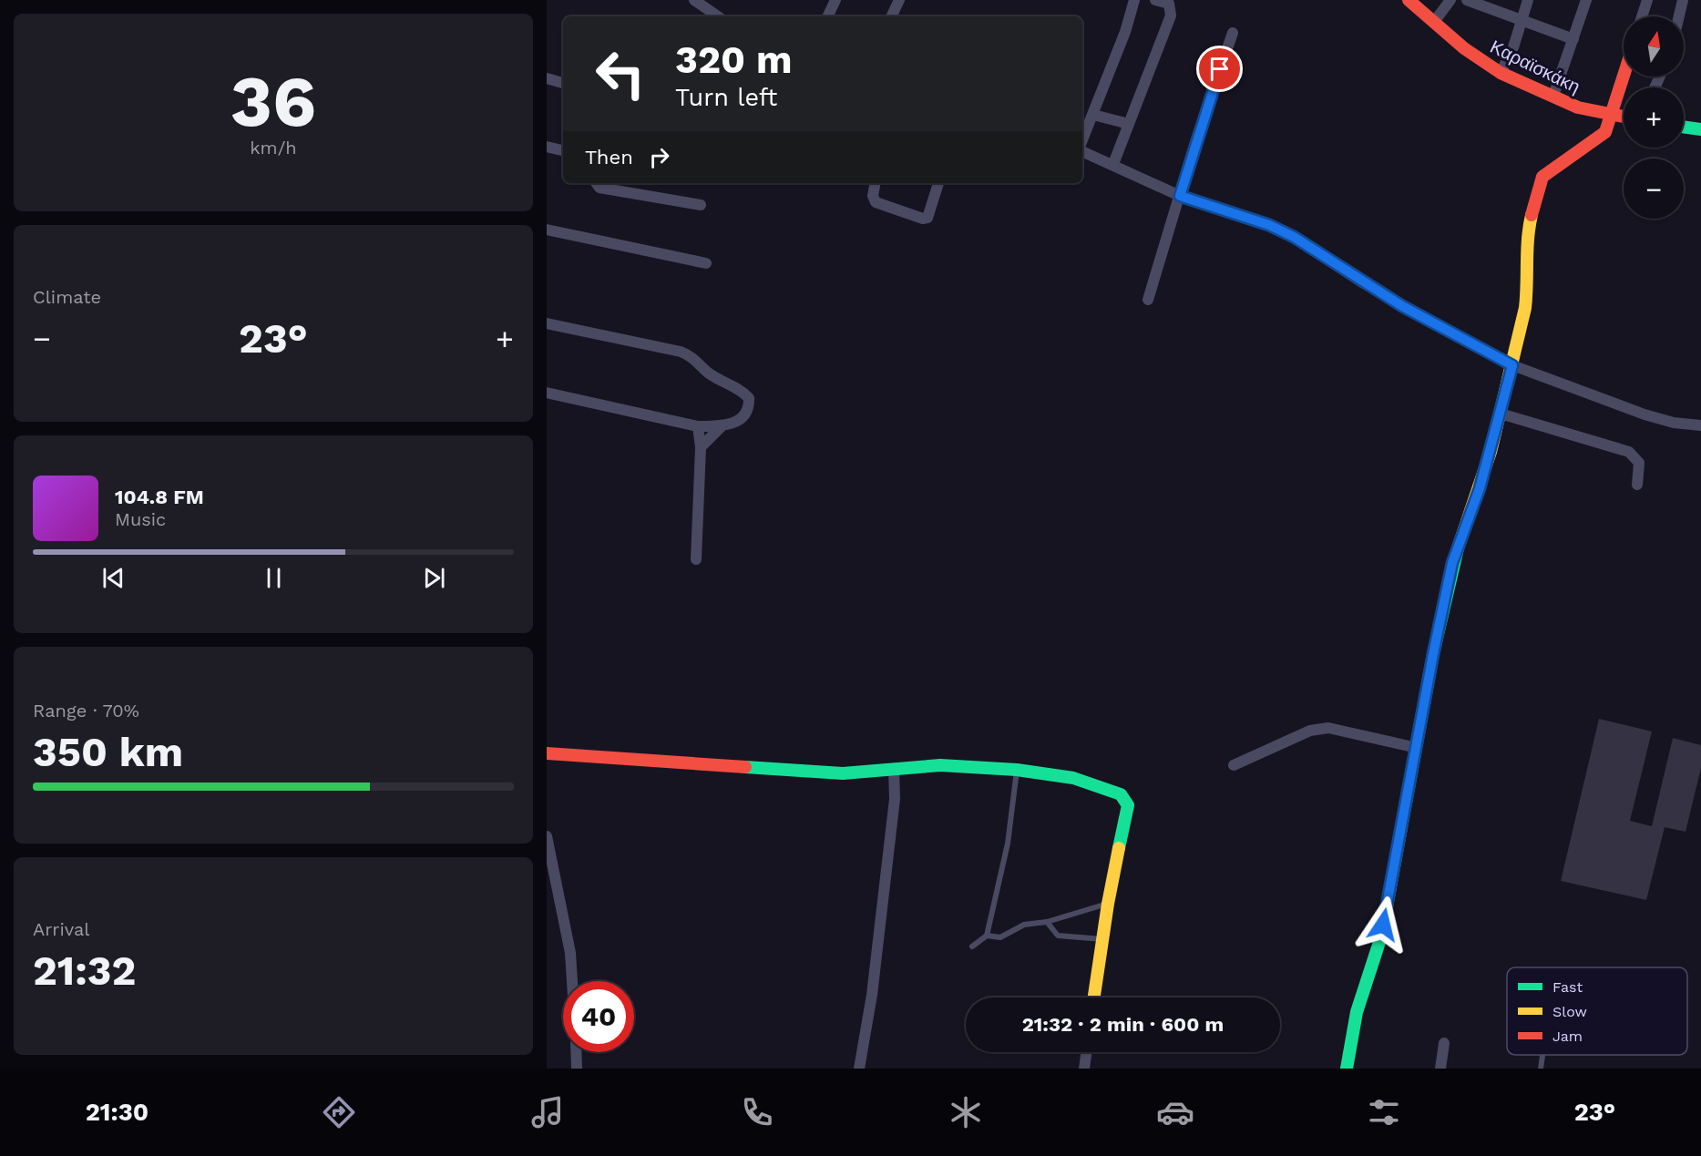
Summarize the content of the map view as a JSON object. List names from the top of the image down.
{
  "streets": {
    "street": ["Καραϊσκάκη"]
  },
  "legend": ["Fast", "Slow", "Jam"],
  "north": "top",
  "page": {
    "tile": [
      ["36", "km/h"],
      "Climate",
      ["Range · 70%", "350 km"],
      ["Arrival", "21:32"]
    ],
    "map_buttons": ["+", "−"],
    "turn": ["320 m", "Turn left"],
    "then": "Then",
    "heat": ["−", "23°", "+"],
    "song": ["104.8 FM", "Music"],
    "limit": "40",
    "trip": "21:32 · 2 min · 600 m",
    "tabs": ["21:30", "23°"]
  }
}
